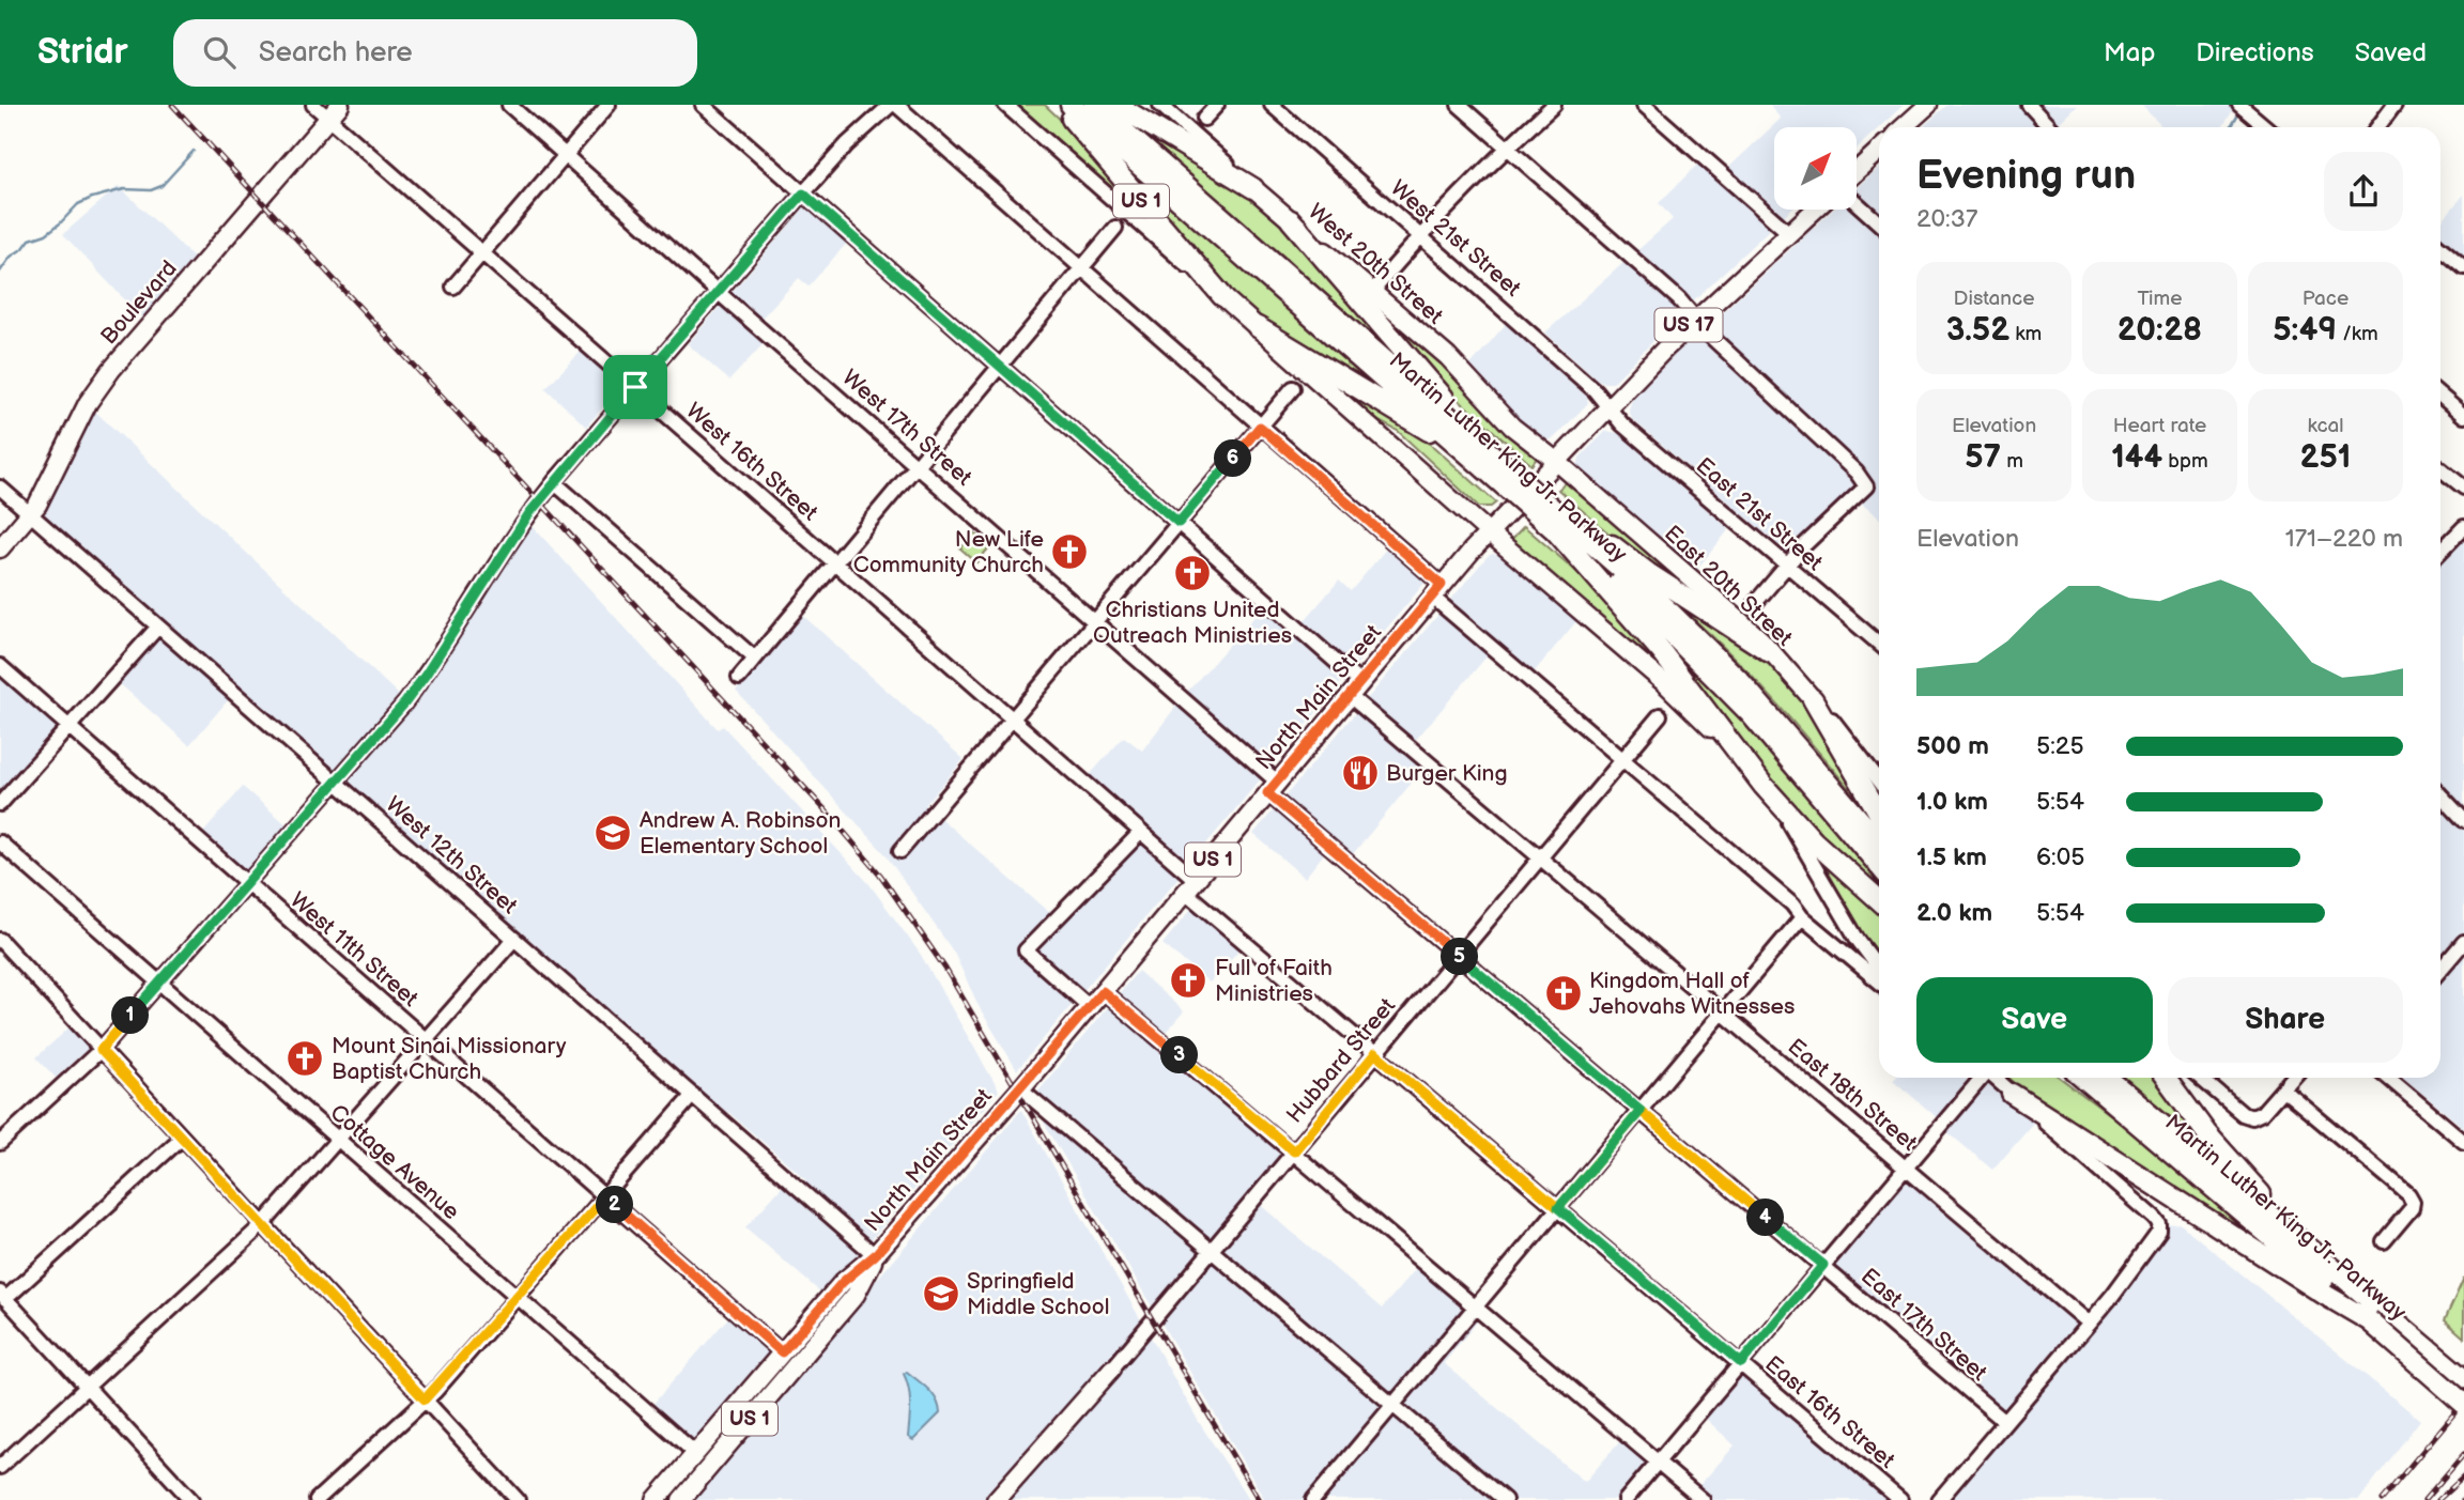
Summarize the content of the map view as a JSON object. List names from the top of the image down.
{
  "streets": {
    "highway": ["US 1", "Martin Luther King Jr. Parkway"],
    "main road": [
      "West 20th Street",
      "Boulevard",
      "US 17",
      "East 20th Street",
      "North Main Street",
      "Hubbard Street"
    ],
    "street": [
      "West 21st Street",
      "West 17th Street",
      "West 16th Street",
      "East 21st Street",
      "West 12th Street",
      "West 11th Street",
      "East 18th Street",
      "Cottage Avenue",
      "East 17th Street",
      "East 16th Street"
    ]
  },
  "crossings": [
    ["US 1", "North Main Street"],
    ["West 21st Street", "East 21st Street"],
    ["West 21st Street", "North Main Street"],
    ["West 20th Street", "East 20th Street"],
    ["West 20th Street", "North Main Street"],
    ["Boulevard", "West 16th Street"],
    ["Boulevard", "West 12th Street"],
    ["West 17th Street", "North Main Street"],
    ["West 17th Street", "East 17th Street"],
    ["West 16th Street", "North Main Street"],
    ["West 16th Street", "East 16th Street"],
    ["East 21st Street", "North Main Street"],
    ["East 20th Street", "North Main Street"],
    ["North Main Street", "West 12th Street"],
    ["North Main Street", "West 11th Street"],
    ["North Main Street", "East 18th Street"],
    ["North Main Street", "Cottage Avenue"],
    ["North Main Street", "East 17th Street"],
    ["North Main Street", "East 16th Street"],
    ["Hubbard Street", "East 18th Street"],
    ["Hubbard Street", "East 17th Street"],
    ["Hubbard Street", "East 16th Street"]
  ],
  "places": {
    "church": [
      "New Life Community Church",
      "Christians United Outreach Ministries",
      "Full of Faith Ministries",
      "Kingdom Hall of Jehovahs Witnesses",
      "Mount Sinai Missionary Baptist Church"
    ],
    "restaurant": ["Burger King"],
    "school or university": ["Andrew A. Robinson Elementary School", "Springfield Middle School"]
  },
  "north": "top right",
  "page": {
    "header": "Stridr",
    "search": "Search here",
    "nav": ["Map", "Directions", "Saved"],
    "heading": ["Evening run", "20:37"],
    "stats": [
      ["Distance", "3.52 km"],
      ["Time", "20:28"],
      ["Pace", "5:49 /km"],
      ["Elevation", "57 m"],
      ["Heart rate", "144 bpm"],
      ["kcal", "251"]
    ],
    "pins": [
      "6",
      "5",
      "1",
      "3",
      "2",
      "4"
    ],
    "chart": ["Elevation", "171–220 m"],
    "list": [
      {
        "name": "500 m",
        "note": "5:25"
      },
      {
        "name": "1.0 km",
        "note": "5:54"
      },
      {
        "name": "1.5 km",
        "note": "6:05"
      },
      {
        "name": "2.0 km",
        "note": "5:54"
      }
    ],
    "buttons": ["Save", "Share"]
  }
}
